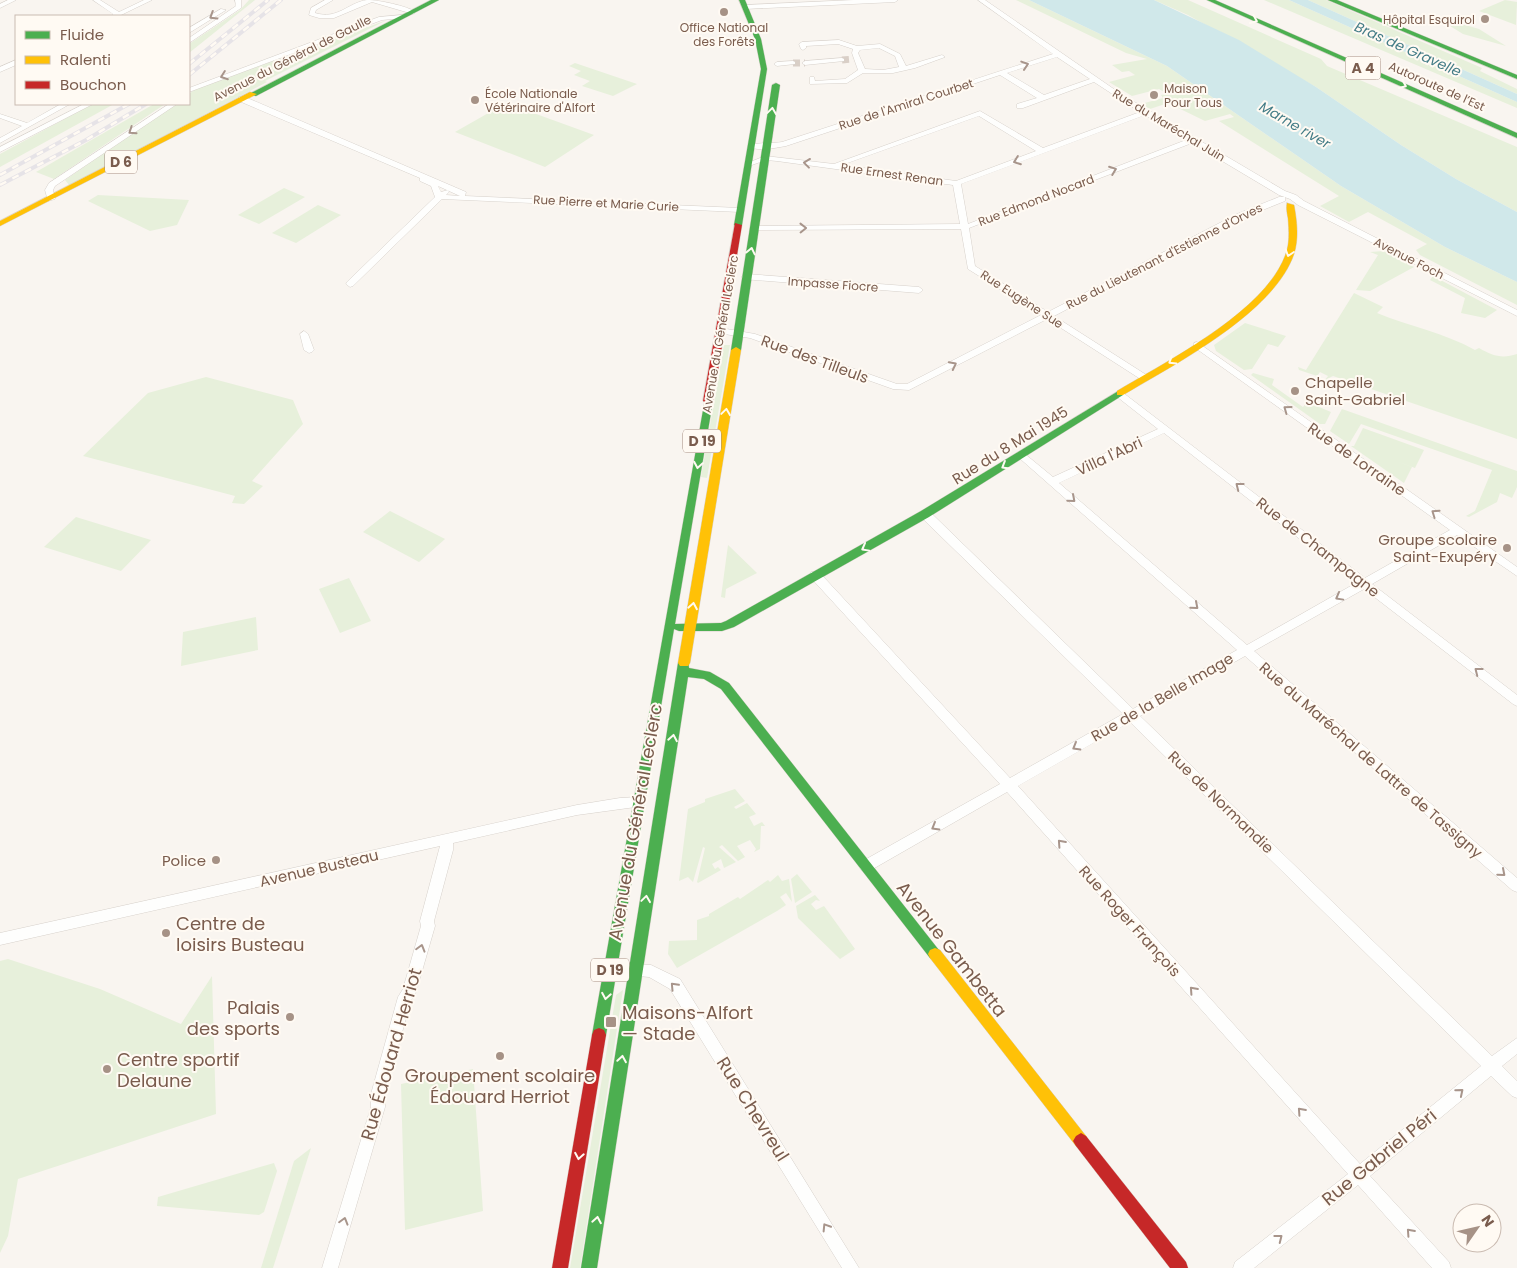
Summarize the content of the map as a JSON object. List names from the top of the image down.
{
  "streets": {
    "main road": [
      "Avenue du Général de Gaulle",
      "A 4",
      "Autoroute de l’Est",
      "D 6",
      "Avenue du Général Leclerc",
      "D 19",
      "Rue du 8 Mai 1945",
      "Avenue Gambetta"
    ],
    "street": [
      "Rue de l'Amiral Courbet",
      "Rue du Maréchal Juin",
      "Rue Ernest Renan",
      "Rue Edmond Nocard",
      "Rue Pierre et Marie Curie",
      "Rue du Lieutenant d'Estienne d'Orves",
      "Avenue Foch",
      "Impasse Fiocre",
      "Rue Eugène Sue",
      "Rue des Tilleuls",
      "Villa l'Abri",
      "Rue de Lorraine",
      "Rue de Champagne",
      "Rue de la Belle Image",
      "Rue du Maréchal de Lattre de Tassigny",
      "Rue de Normandie",
      "Avenue Busteau",
      "Rue Roger François",
      "Rue Édouard Herriot",
      "Rue Chevreul",
      "Rue Gabriel Péri"
    ]
  },
  "crossings": [
    ["Avenue du Général de Gaulle", "Rue Pierre et Marie Curie"],
    ["Rue de l'Amiral Courbet", "Rue du Maréchal Juin"],
    ["Rue de l'Amiral Courbet", "Rue Ernest Renan"],
    ["Rue de l'Amiral Courbet", "Avenue du Général Leclerc"],
    ["Rue du Maréchal Juin", "Rue Ernest Renan"],
    ["Rue du Maréchal Juin", "Rue Edmond Nocard"],
    ["Rue du Maréchal Juin", "Rue du Lieutenant d'Estienne d'Orves"],
    ["Rue du Maréchal Juin", "Avenue Foch"],
    ["Rue du Maréchal Juin", "Rue du 8 Mai 1945"],
    ["Rue Ernest Renan", "Rue Eugène Sue"],
    ["Rue Ernest Renan", "Avenue du Général Leclerc"],
    ["Rue Edmond Nocard", "Rue Eugène Sue"],
    ["Rue Edmond Nocard", "Avenue du Général Leclerc"],
    ["Rue Pierre et Marie Curie", "Avenue du Général Leclerc"],
    ["Rue du Lieutenant d'Estienne d'Orves", "Avenue Foch"],
    ["Rue du Lieutenant d'Estienne d'Orves", "Rue Eugène Sue"],
    ["Rue du Lieutenant d'Estienne d'Orves", "Rue des Tilleuls"],
    ["Rue du Lieutenant d'Estienne d'Orves", "Rue du 8 Mai 1945"],
    ["Avenue Foch", "Rue du 8 Mai 1945"],
    ["Impasse Fiocre", "Avenue du Général Leclerc"],
    ["Rue Eugène Sue", "Rue du 8 Mai 1945"],
    ["Avenue du Général Leclerc", "Rue des Tilleuls"],
    ["Avenue du Général Leclerc", "Rue du 8 Mai 1945"],
    ["Avenue du Général Leclerc", "Avenue Busteau"],
    ["Avenue du Général Leclerc", "Avenue Gambetta"],
    ["Avenue du Général Leclerc", "Rue Chevreul"],
    ["Rue du 8 Mai 1945", "Rue de Lorraine"],
    ["Rue du 8 Mai 1945", "Rue de Champagne"],
    ["Rue du 8 Mai 1945", "Rue du Maréchal de Lattre de Tassigny"],
    ["Rue du 8 Mai 1945", "Rue de Normandie"],
    ["Rue du 8 Mai 1945", "Rue Roger François"],
    ["Villa l'Abri", "Rue de Champagne"],
    ["Villa l'Abri", "Rue du Maréchal de Lattre de Tassigny"],
    ["Rue de Lorraine", "Rue de la Belle Image"],
    ["Rue de Champagne", "Rue de la Belle Image"],
    ["Rue de la Belle Image", "Rue du Maréchal de Lattre de Tassigny"],
    ["Rue de la Belle Image", "Rue de Normandie"],
    ["Rue de la Belle Image", "Rue Roger François"],
    ["Rue de la Belle Image", "Avenue Gambetta"],
    ["Rue de Normandie", "Rue Gabriel Péri"],
    ["Avenue Busteau", "Rue Édouard Herriot"],
    ["Rue Roger François", "Rue Gabriel Péri"]
  ],
  "one_way": [
    "Rue du Lieutenant d'Estienne d'Orves",
    "Rue du 8 Mai 1945",
    "Rue de Lorraine",
    "Rue de Champagne",
    "Rue de la Belle Image",
    "Rue du Maréchal de Lattre de Tassigny",
    "Rue Roger François",
    "Rue Édouard Herriot",
    "Rue Chevreul",
    "Rue Gabriel Péri"
  ],
  "water": ["Bras de Gravelle", "Marne river"],
  "places": {
    "other": [
      "Office National des Forêts",
      "Hôpital Esquirol",
      "Maison Pour Tous",
      "École Nationale Vétérinaire d'Alfort",
      "Chapelle Saint-Gabriel",
      "Groupe scolaire Saint-Exupéry",
      "Police",
      "Centre de loisirs Busteau",
      "Palais des sports",
      "Groupement scolaire Édouard Herriot",
      "Centre sportif Delaune"
    ],
    "transit": ["Maisons-Alfort — Stade"]
  },
  "legend": ["Fluide", "Ralenti", "Bouchon"],
  "north": "top right"
}
